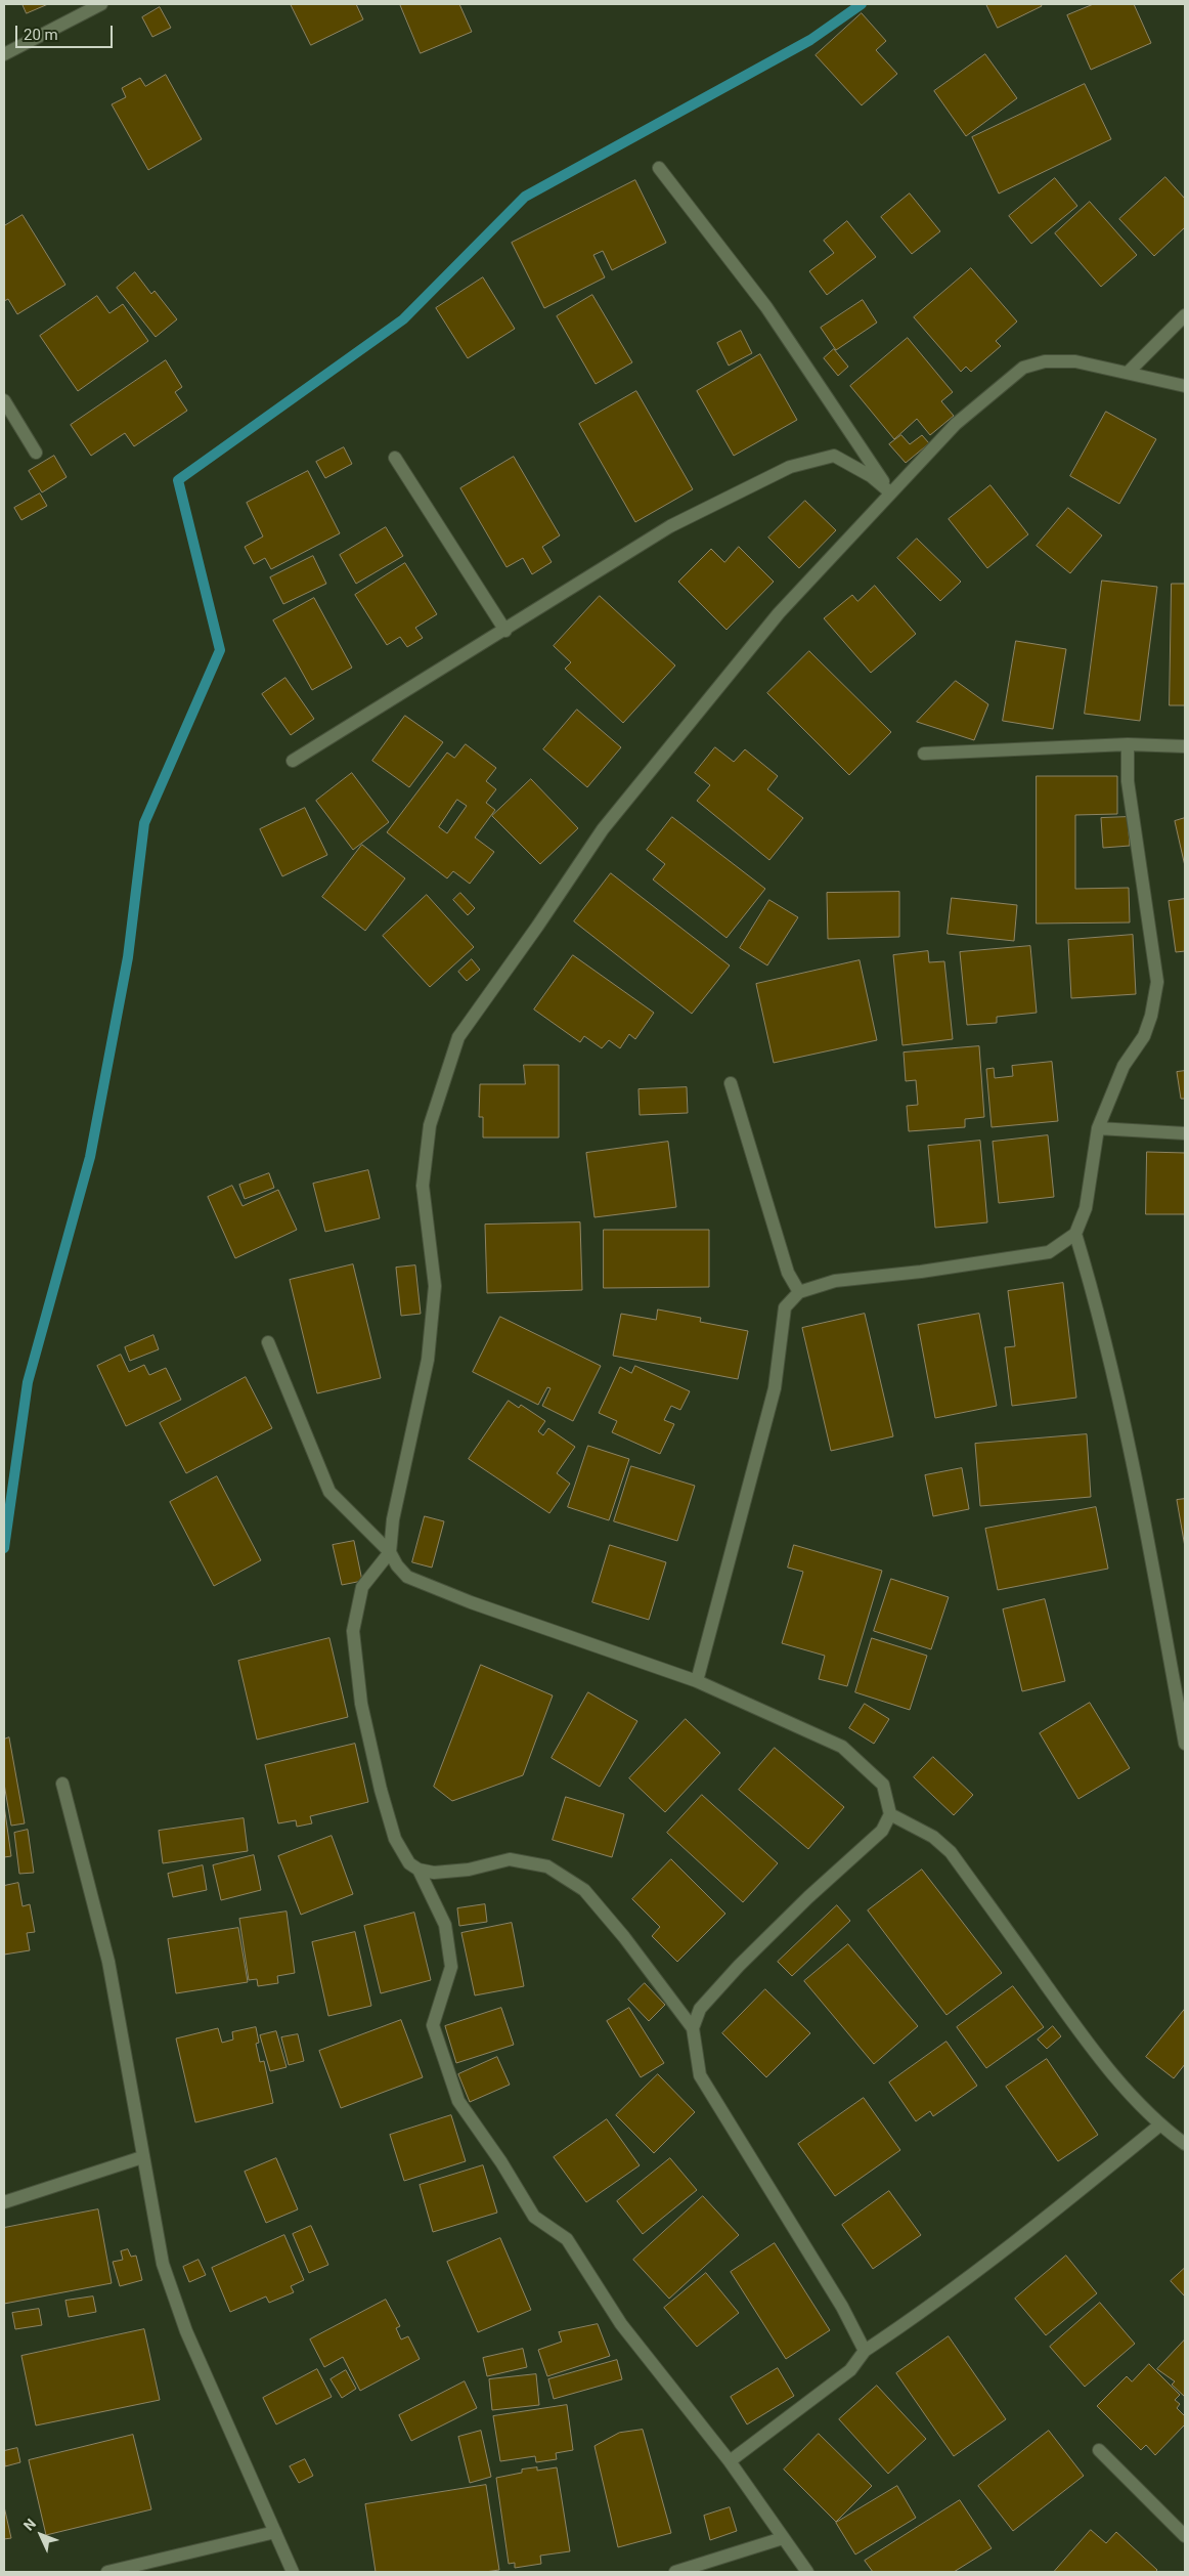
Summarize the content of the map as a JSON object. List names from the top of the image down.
{
  "scale_bar": "20 m",
  "north": "top left"
}
